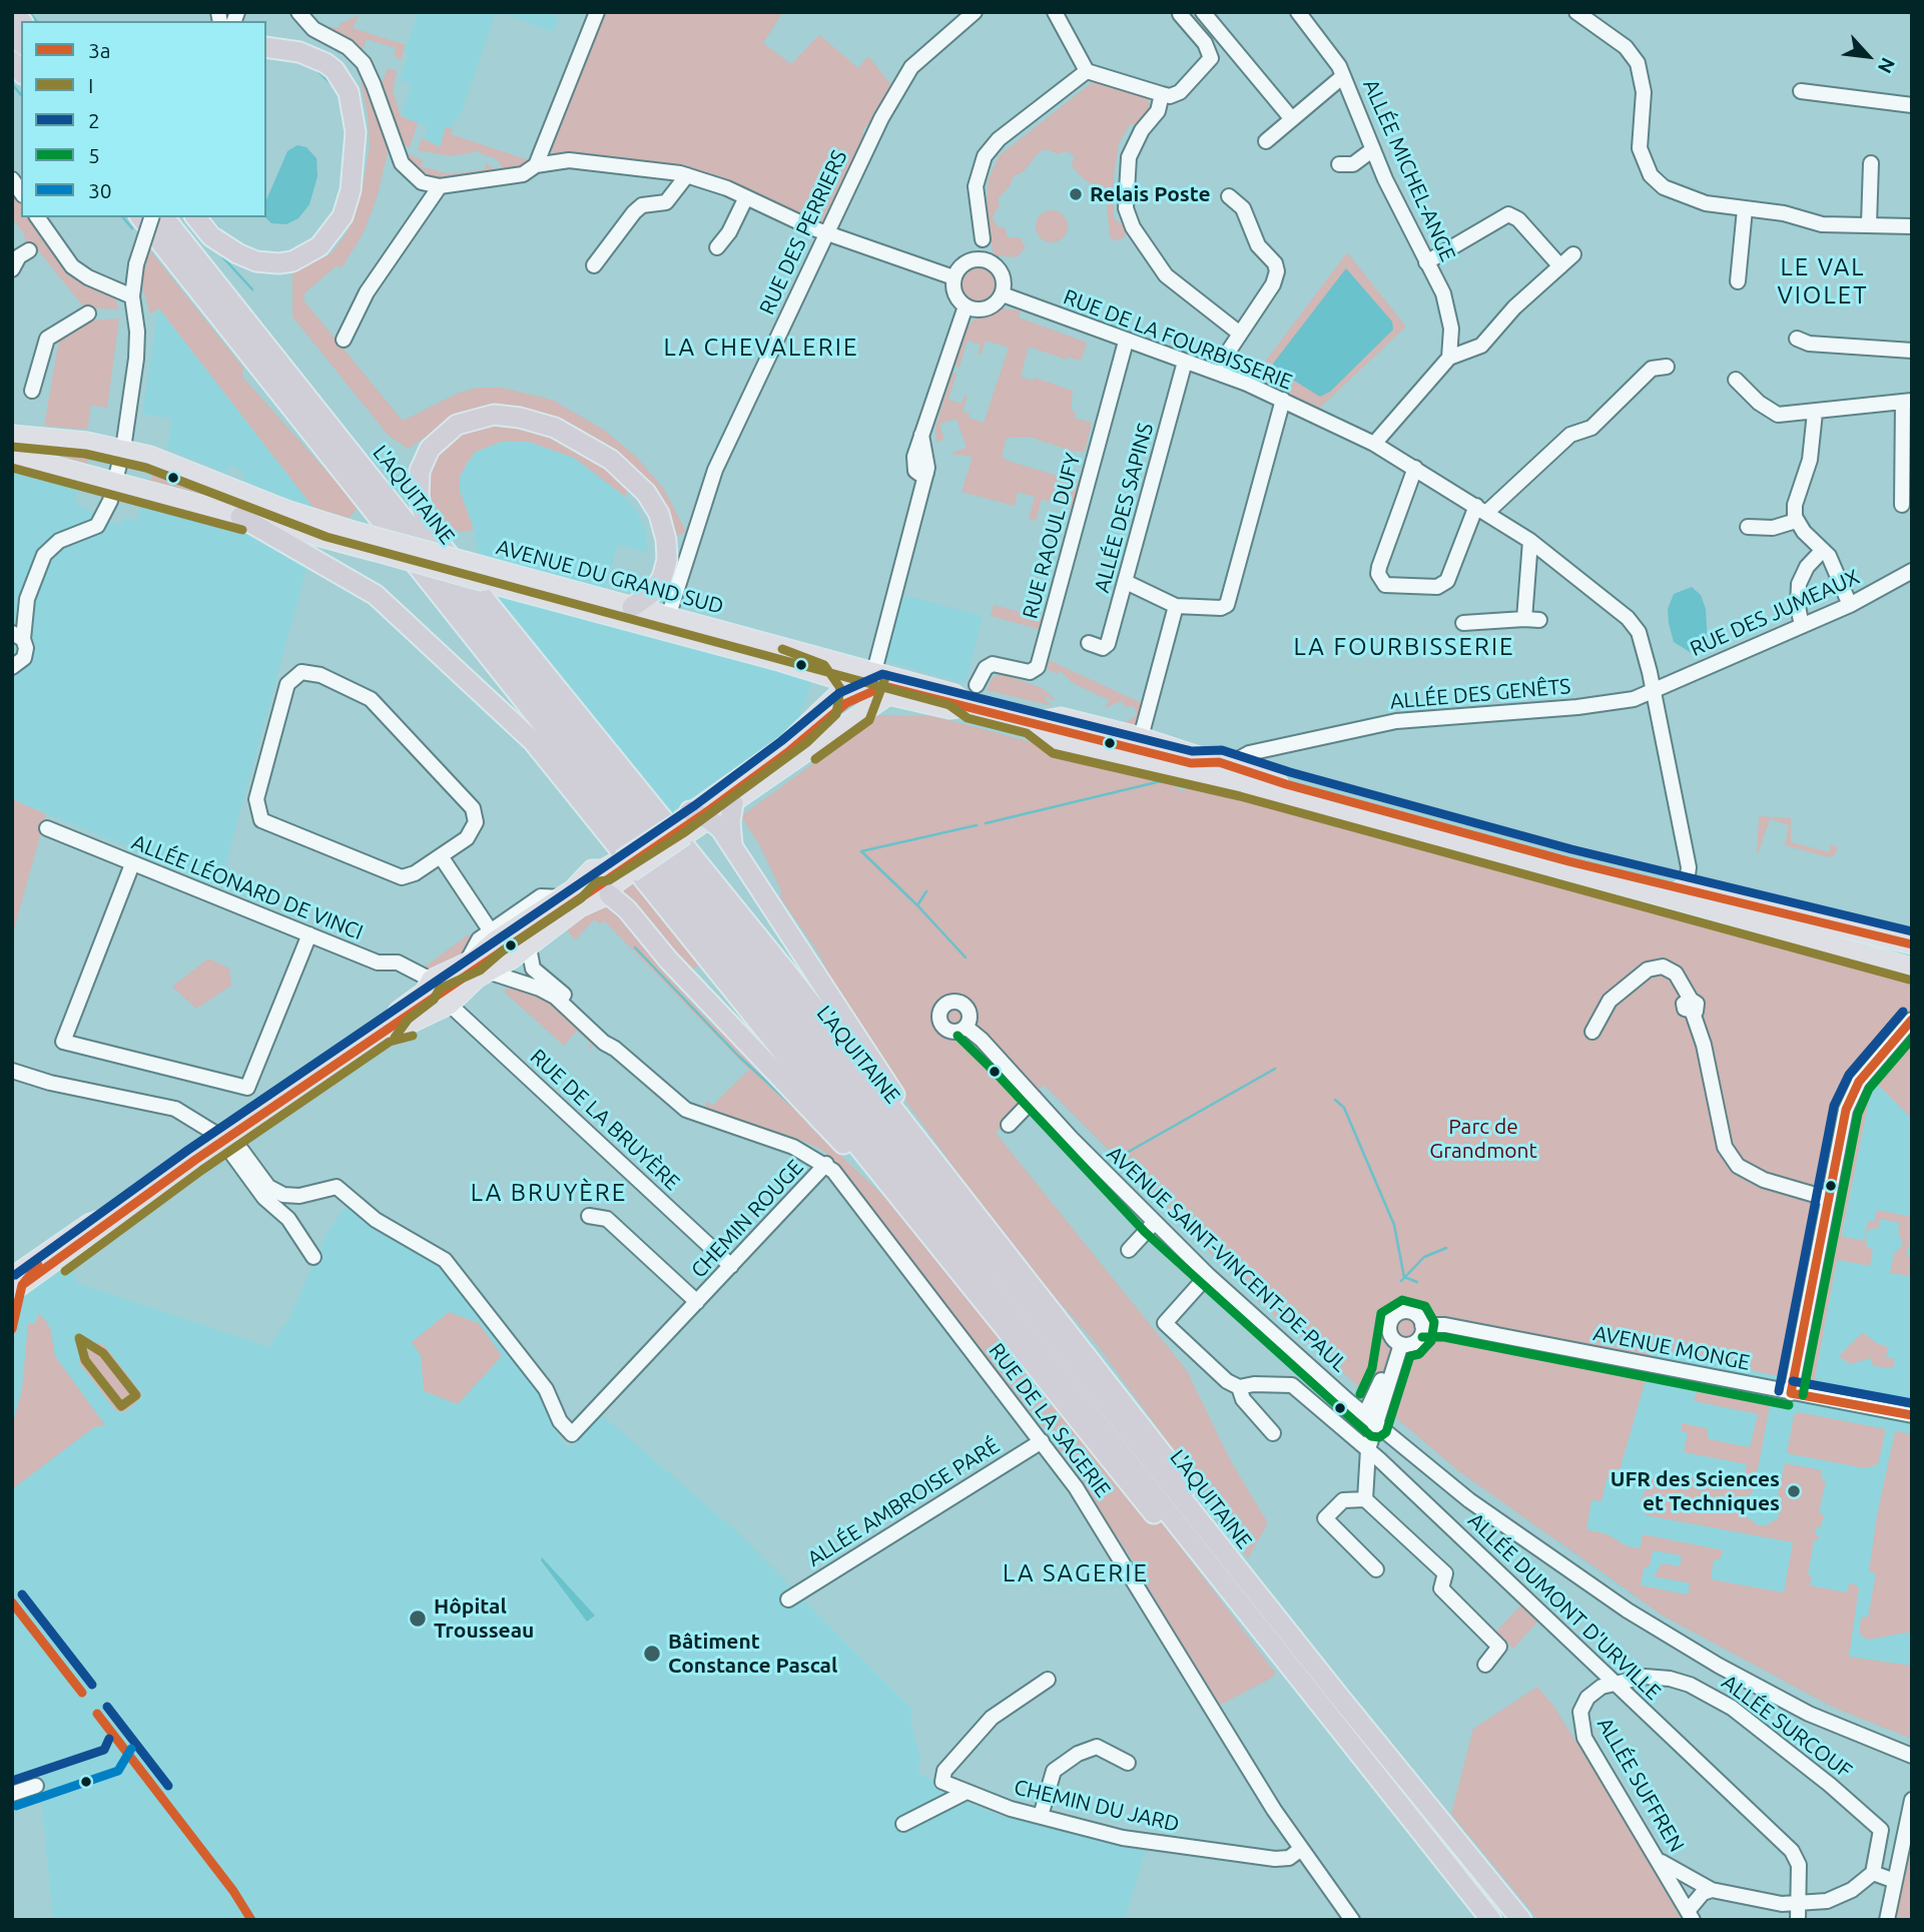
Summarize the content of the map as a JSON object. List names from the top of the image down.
{
  "streets": {
    "highway": ["L'AQUITAINE"],
    "main road": ["AVENUE DU GRAND SUD"],
    "street": [
      "ALLÉE MICHEL-ANGE",
      "RUE DES PERRIERS",
      "RUE DE LA FOURBISSERIE",
      "ALLÉE DES SAPINS",
      "RUE RAOUL DUFY",
      "RUE DES JUMEAUX",
      "ALLÉE DES GENÊTS",
      "ALLÉE LÉONARD DE VINCI",
      "RUE DE LA BRUYÈRE",
      "CHEMIN ROUGE",
      "AVENUE SAINT-VINCENT-DE-PAUL",
      "AVENUE MONGE",
      "RUE DE LA SAGERIE",
      "ALLÉE AMBROISE PARÉ",
      "ALLÉE DUMONT D'URVILLE",
      "ALLÉE SURCOUF",
      "ALLÉE SUFFREN",
      "CHEMIN DU JARD"
    ]
  },
  "crossings": [
    ["RUE DES PERRIERS", "AVENUE DU GRAND SUD"],
    ["RUE DE LA FOURBISSERIE", "ALLÉE DES SAPINS"],
    ["RUE DE LA FOURBISSERIE", "RUE RAOUL DUFY"],
    ["RUE DE LA FOURBISSERIE", "RUE DES JUMEAUX"],
    ["RUE DE LA FOURBISSERIE", "ALLÉE DES GENÊTS"],
    ["RUE DES JUMEAUX", "ALLÉE DES GENÊTS"],
    ["RUE DE LA BRUYÈRE", "CHEMIN ROUGE"],
    ["CHEMIN ROUGE", "RUE DE LA SAGERIE"],
    ["RUE DE LA SAGERIE", "ALLÉE AMBROISE PARÉ"],
    ["RUE DE LA SAGERIE", "CHEMIN DU JARD"],
    ["ALLÉE DUMONT D'URVILLE", "ALLÉE SURCOUF"],
    ["ALLÉE DUMONT D'URVILLE", "ALLÉE SUFFREN"],
    ["ALLÉE SURCOUF", "ALLÉE SUFFREN"]
  ],
  "districts": [
    "LE VAL VIOLET",
    "LA CHEVALERIE",
    "LA FOURBISSERIE",
    "LA BRUYÈRE",
    "LA SAGERIE"
  ],
  "parks": ["Parc de Grandmont"],
  "places": [
    "Relais Poste",
    "UFR des Sciences et Techniques",
    "Hôpital Trousseau",
    "Bâtiment Constance Pascal"
  ],
  "lines": [
    "transit line I",
    "transit line 2",
    "transit line 3a",
    "transit line 5",
    "transit line 30"
  ],
  "legend": [
    "3a",
    "I",
    "2",
    "5",
    "30"
  ],
  "north": "bottom right"
}
